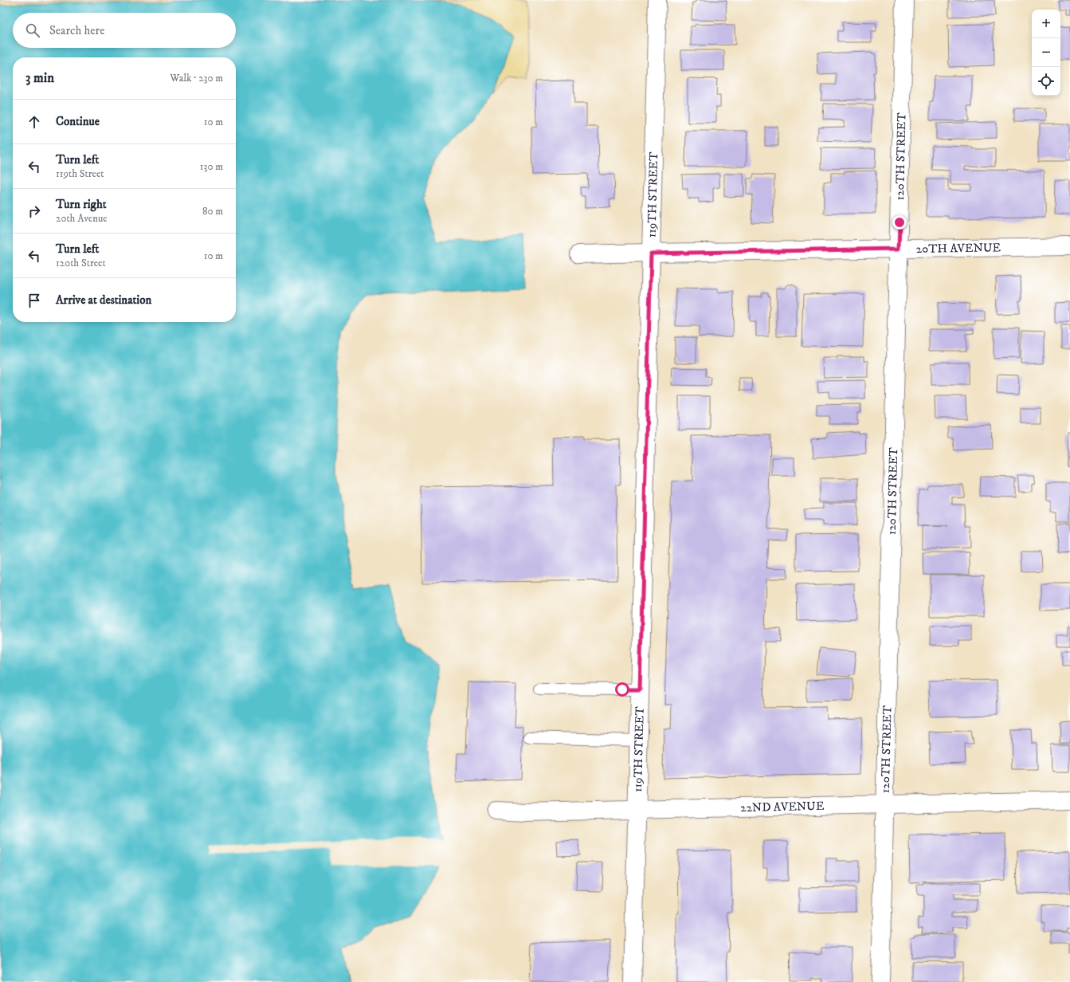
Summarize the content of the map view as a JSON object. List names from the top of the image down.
{
  "streets": {
    "street": [
      "120TH STREET",
      "119TH STREET",
      "20TH AVENUE",
      "22ND AVENUE"
    ]
  },
  "crossings": [
    ["120TH STREET", "20TH AVENUE"],
    ["120TH STREET", "22ND AVENUE"],
    ["119TH STREET", "20TH AVENUE"],
    ["119TH STREET", "22ND AVENUE"]
  ],
  "page": {
    "map_buttons": ["+", "−"],
    "search": "Search here",
    "heading": ["3 min", "Walk · 230 m"],
    "list": [
      ["Continue", "10 m"],
      ["Turn left", "119th Street", "130 m"],
      ["Turn right", "20th Avenue", "80 m"],
      ["Turn left", "120th Street", "10 m"],
      "Arrive at destination"
    ]
  }
}
